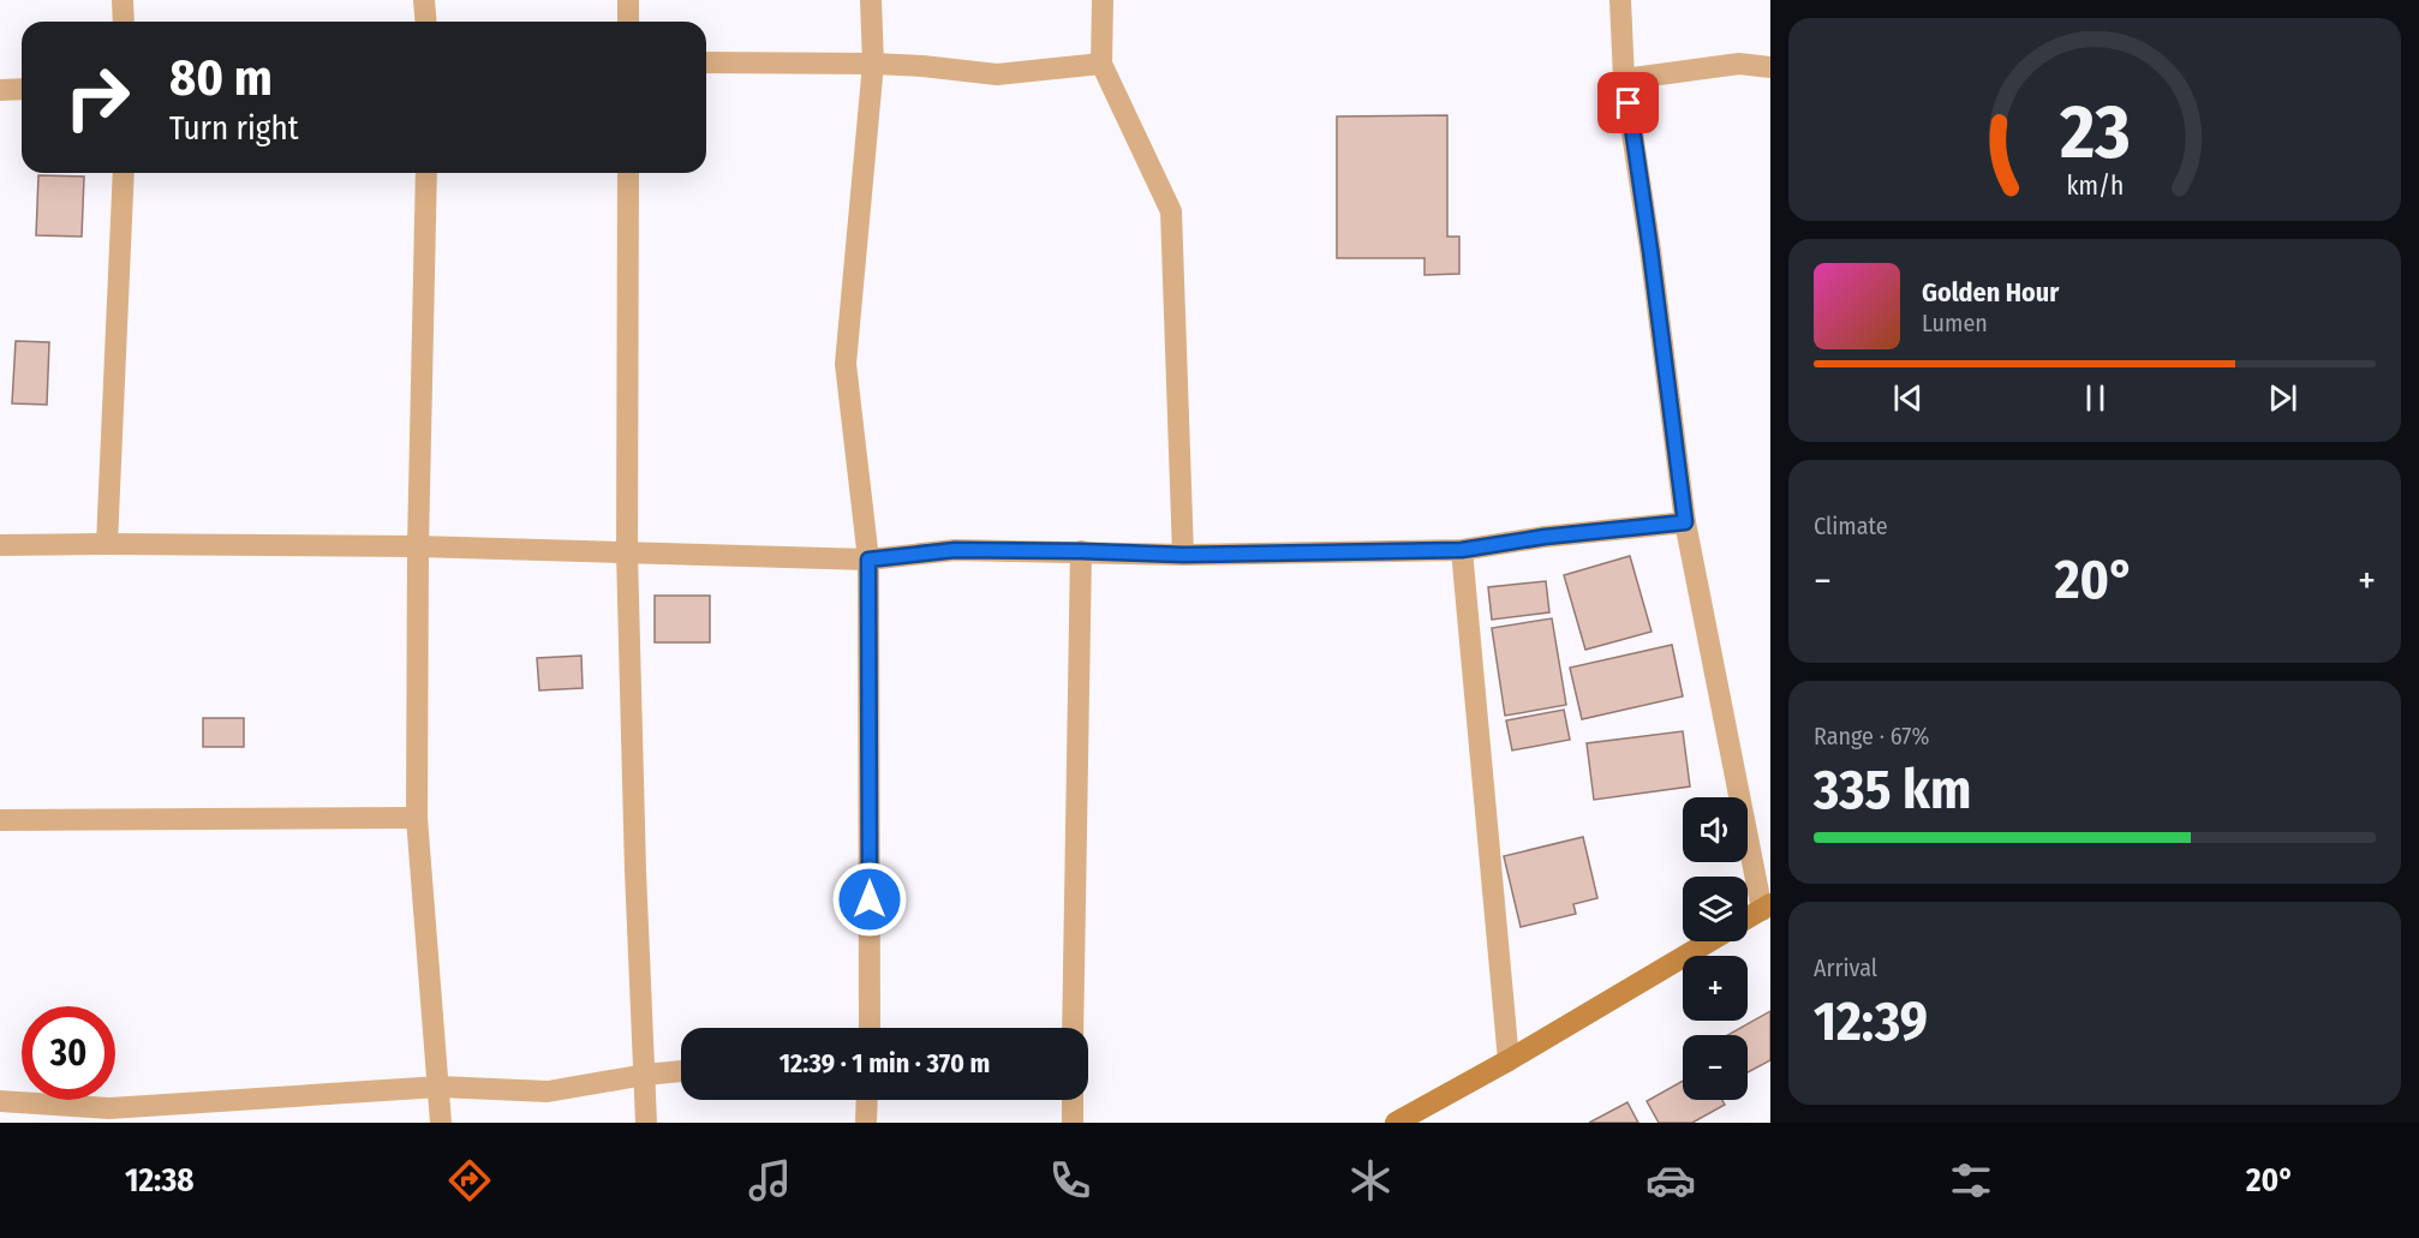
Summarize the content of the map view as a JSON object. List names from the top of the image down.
{
  "page": {
    "turn": ["80 m", "Turn right"],
    "song": ["Golden Hour", "Lumen"],
    "tile": [
      "Climate",
      ["Range · 67%", "335 km"],
      ["Arrival", "12:39"]
    ],
    "heat": ["−", "20°", "+"],
    "map_buttons": ["+", "−"],
    "limit": "30",
    "trip": "12:39 · 1 min · 370 m",
    "tabs": ["12:38", "20°"],
    "gauge": ["23", "km/h"]
  }
}
